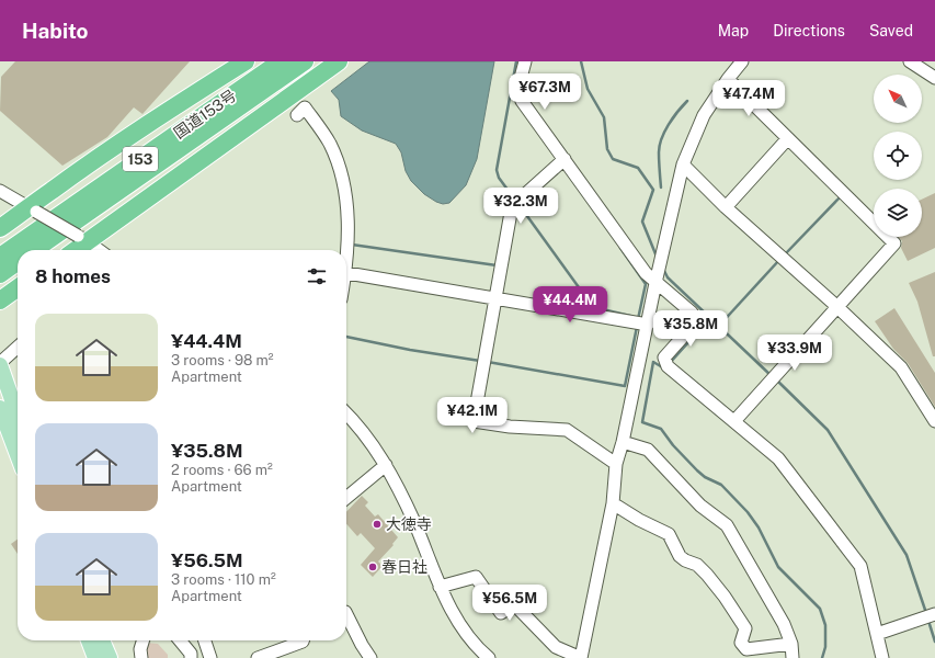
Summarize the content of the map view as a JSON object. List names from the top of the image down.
{
  "streets": {
    "highway": ["国道153号", "153"]
  },
  "places": ["大徳寺", "春日社"],
  "north": "top left",
  "page": {
    "header": "Habito",
    "nav": ["Map", "Directions", "Saved"],
    "price": [
      "¥67.3M",
      "¥47.4M",
      "¥32.3M",
      "¥44.4M",
      "¥35.8M",
      "¥33.9M",
      "¥42.1M",
      "¥56.5M"
    ],
    "heading": "8 homes",
    "list": [
      {
        "name": "¥44.4M",
        "note": "3 rooms · 98 m² · Apartment"
      },
      {
        "name": "¥35.8M",
        "note": "2 rooms · 66 m² · Apartment"
      },
      {
        "name": "¥56.5M",
        "note": "3 rooms · 110 m² · Apartment"
      }
    ]
  }
}
